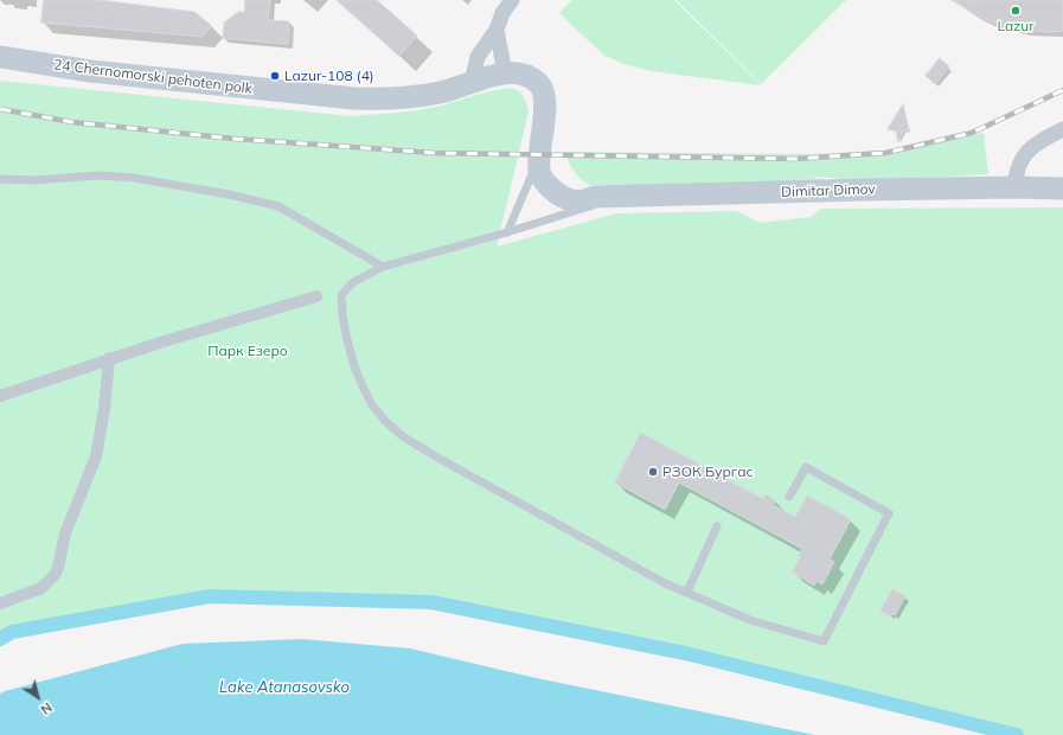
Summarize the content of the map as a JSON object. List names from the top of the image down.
{
  "streets": {
    "main road": ["24 Chernomorski pehoten polk", "Dimitar Dimov"]
  },
  "crossings": [
    ["24 Chernomorski pehoten polk", "Dimitar Dimov"]
  ],
  "water": ["Lake Atanasovsko"],
  "parks": ["Парк Езеро"],
  "places": ["Lazur", "Lazur-108 (4)", "РЗОК Бургас"],
  "north": "bottom right"
}
